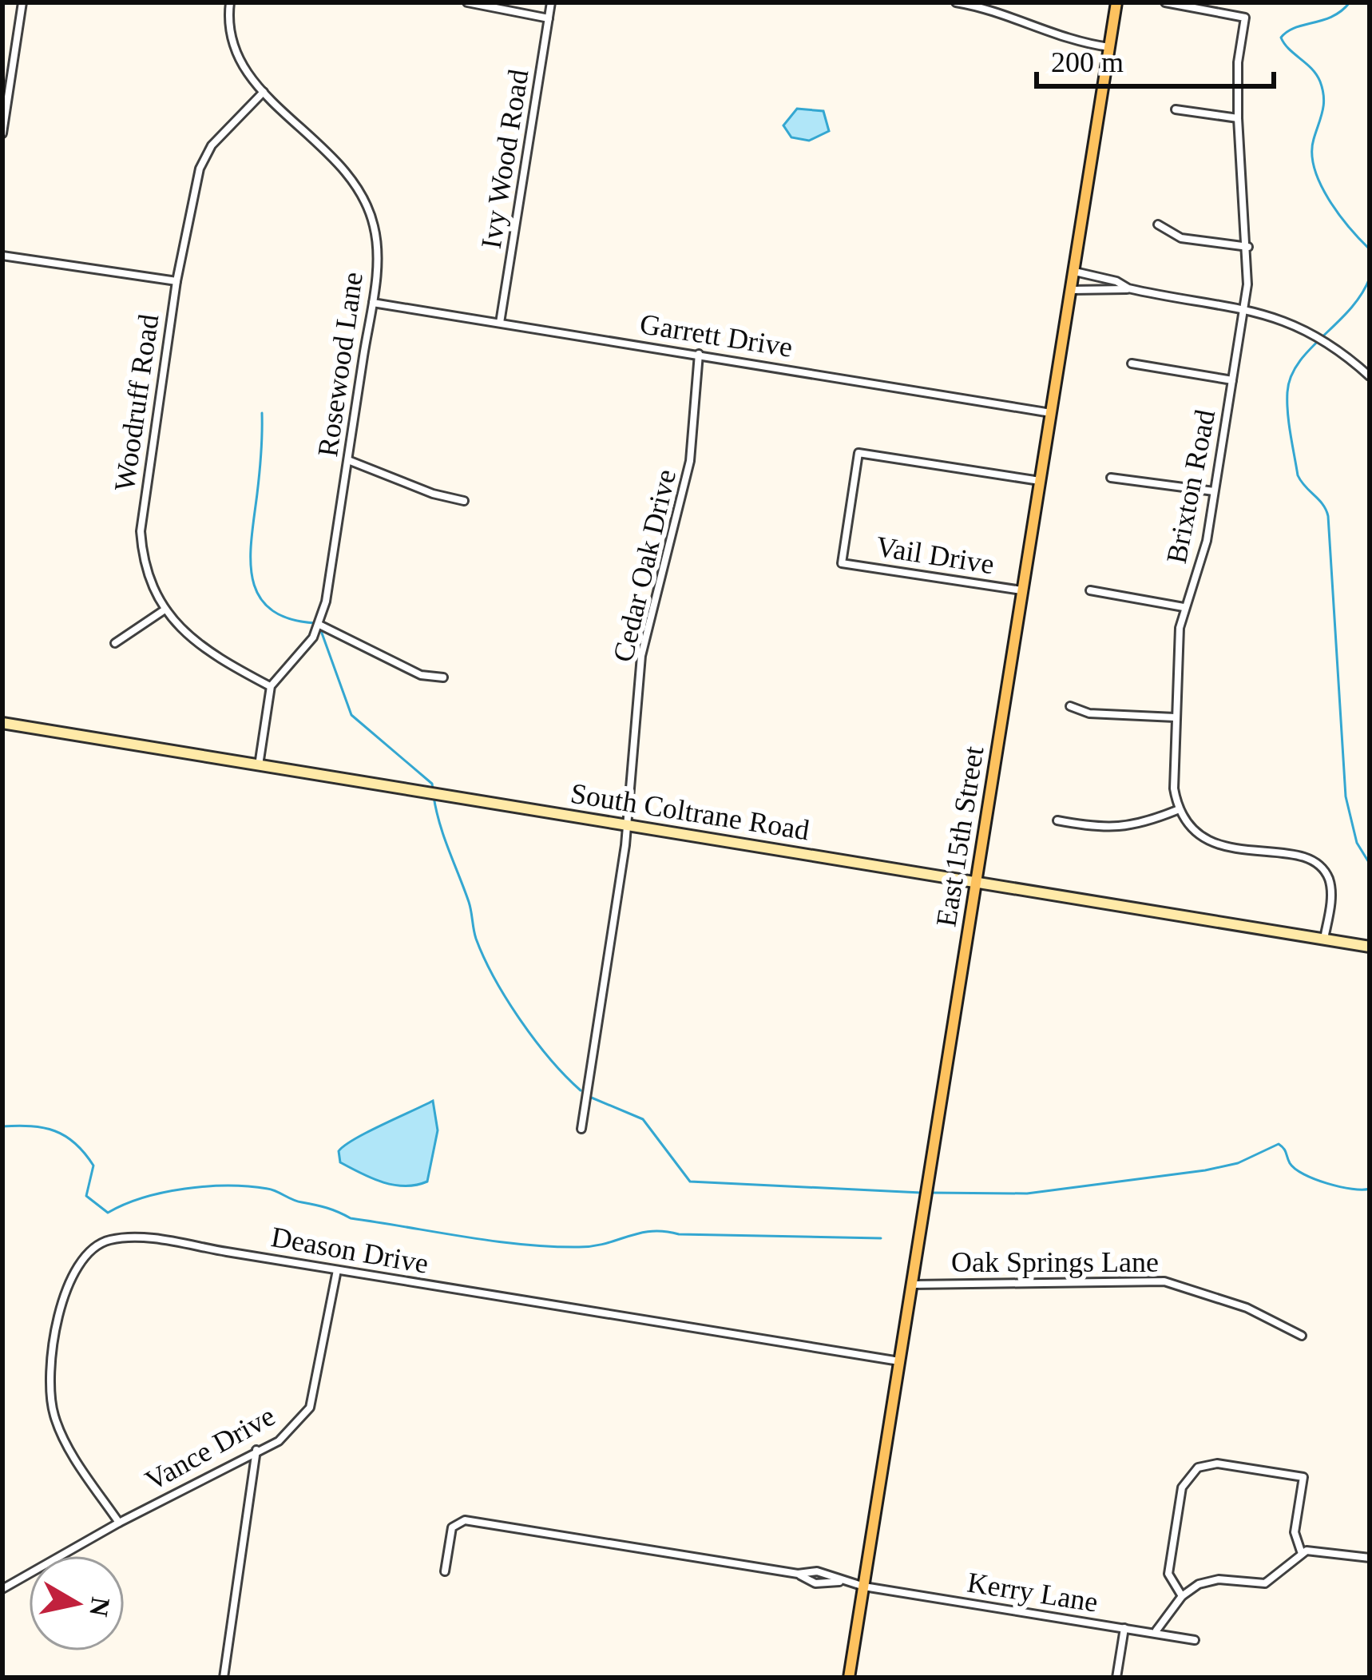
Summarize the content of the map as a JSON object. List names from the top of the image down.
{
  "streets": {
    "main road": ["South Coltrane Road", "East 15th Street"],
    "street": [
      "Ivy Wood Road",
      "Garrett Drive",
      "Rosewood Lane",
      "Woodruff Road",
      "Brixton Road",
      "Vail Drive",
      "Cedar Oak Drive",
      "Deason Drive",
      "Oak Springs Lane",
      "Vance Drive",
      "Kerry Lane"
    ]
  },
  "crossings": [
    ["Ivy Wood Road", "Garrett Drive"],
    ["Garrett Drive", "Rosewood Lane"],
    ["Garrett Drive", "Cedar Oak Drive"],
    ["Garrett Drive", "East 15th Street"],
    ["Rosewood Lane", "Woodruff Road"],
    ["Vail Drive", "East 15th Street"],
    ["Cedar Oak Drive", "South Coltrane Road"],
    ["South Coltrane Road", "East 15th Street"],
    ["East 15th Street", "Deason Drive"],
    ["East 15th Street", "Oak Springs Lane"],
    ["East 15th Street", "Kerry Lane"],
    ["Deason Drive", "Vance Drive"]
  ],
  "scale_bar": "200 m",
  "north": "right"
}
